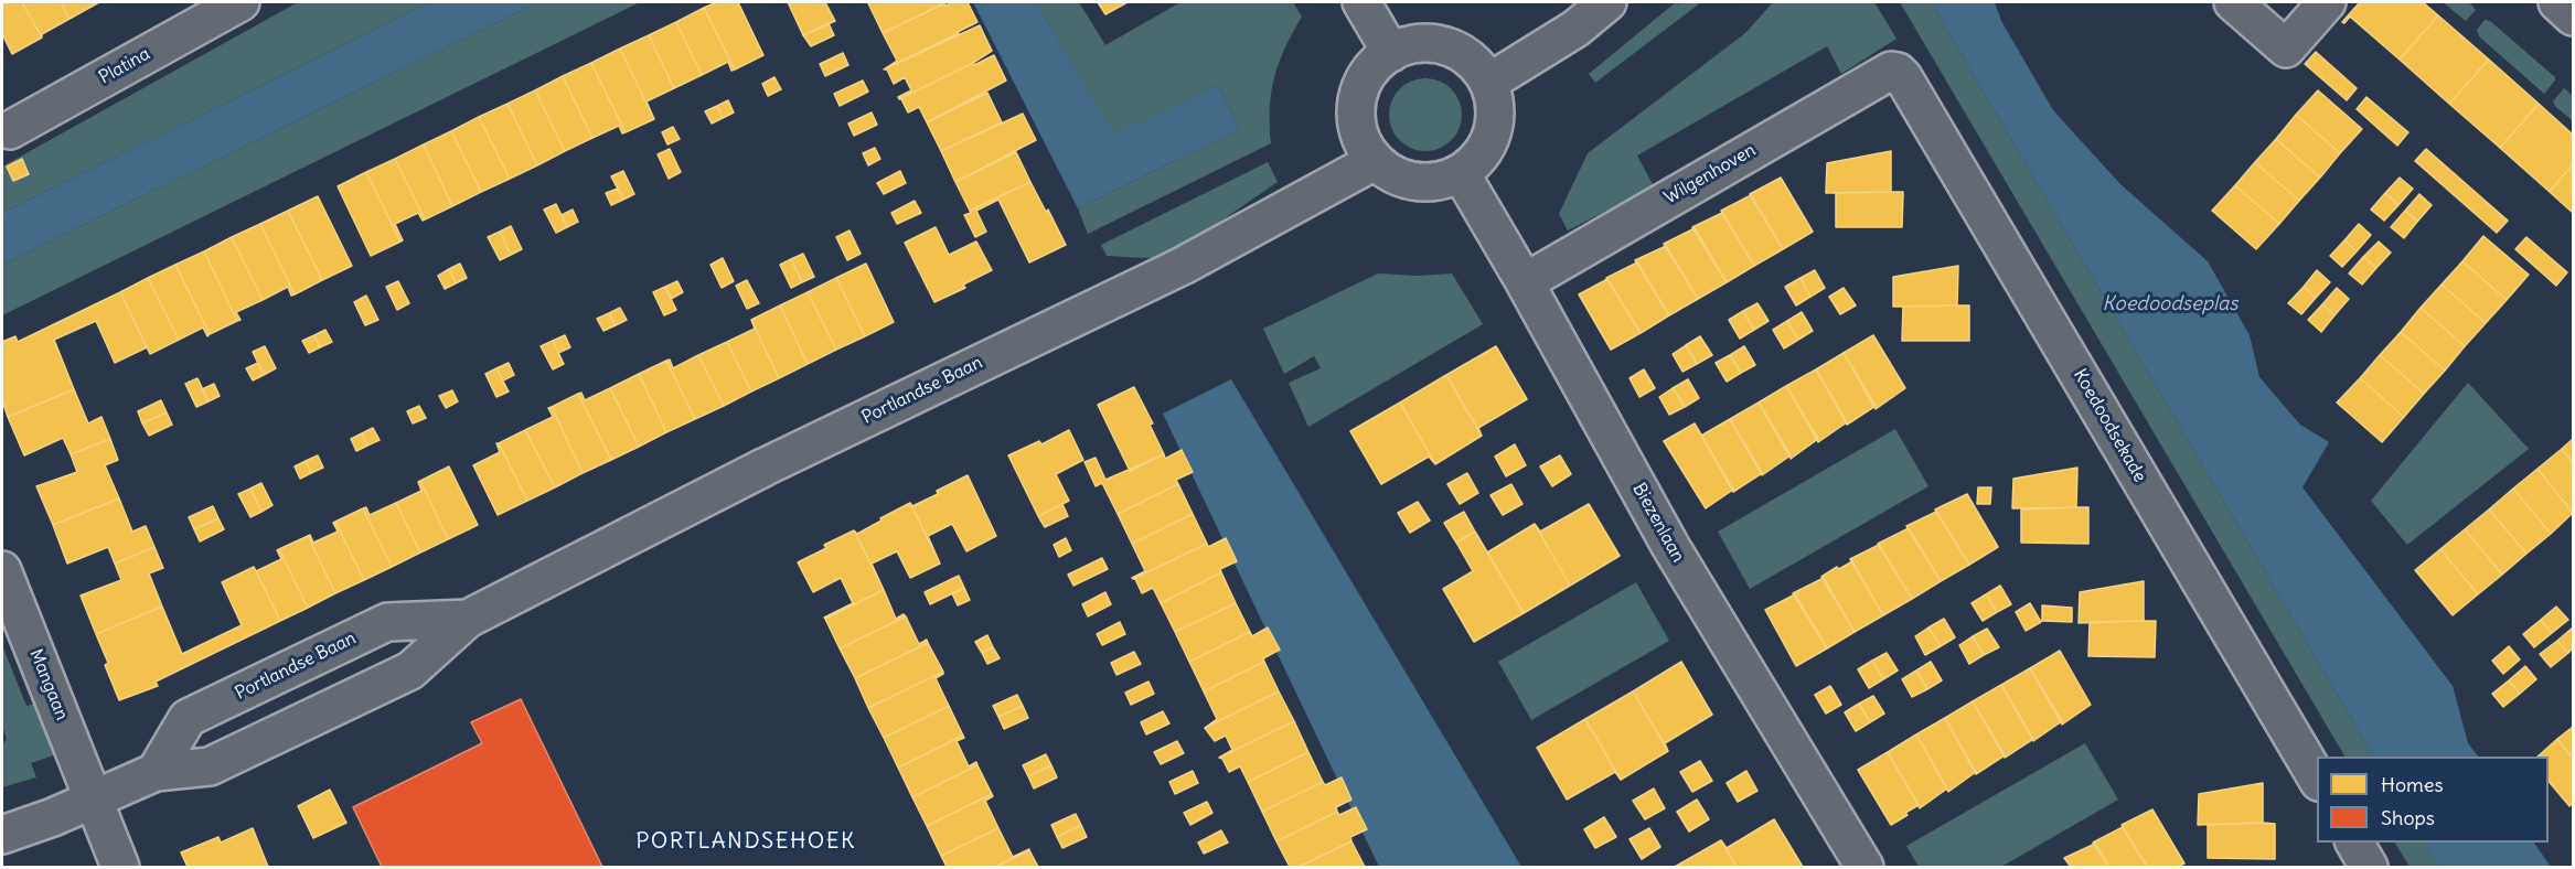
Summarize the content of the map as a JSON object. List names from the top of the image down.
{
  "streets": {
    "street": [
      "Platina",
      "Wilgenhoven",
      "Portlandse Baan",
      "Koedoodsekade",
      "Biezenlaan",
      "Mangaan"
    ]
  },
  "crossings": [
    ["Wilgenhoven", "Koedoodsekade"],
    ["Wilgenhoven", "Biezenlaan"],
    ["Portlandse Baan", "Biezenlaan"],
    ["Portlandse Baan", "Mangaan"]
  ],
  "districts": ["PORTLANDSEHOEK"],
  "water": ["Koedoodseplas"],
  "legend": ["Homes", "Shops"]
}
